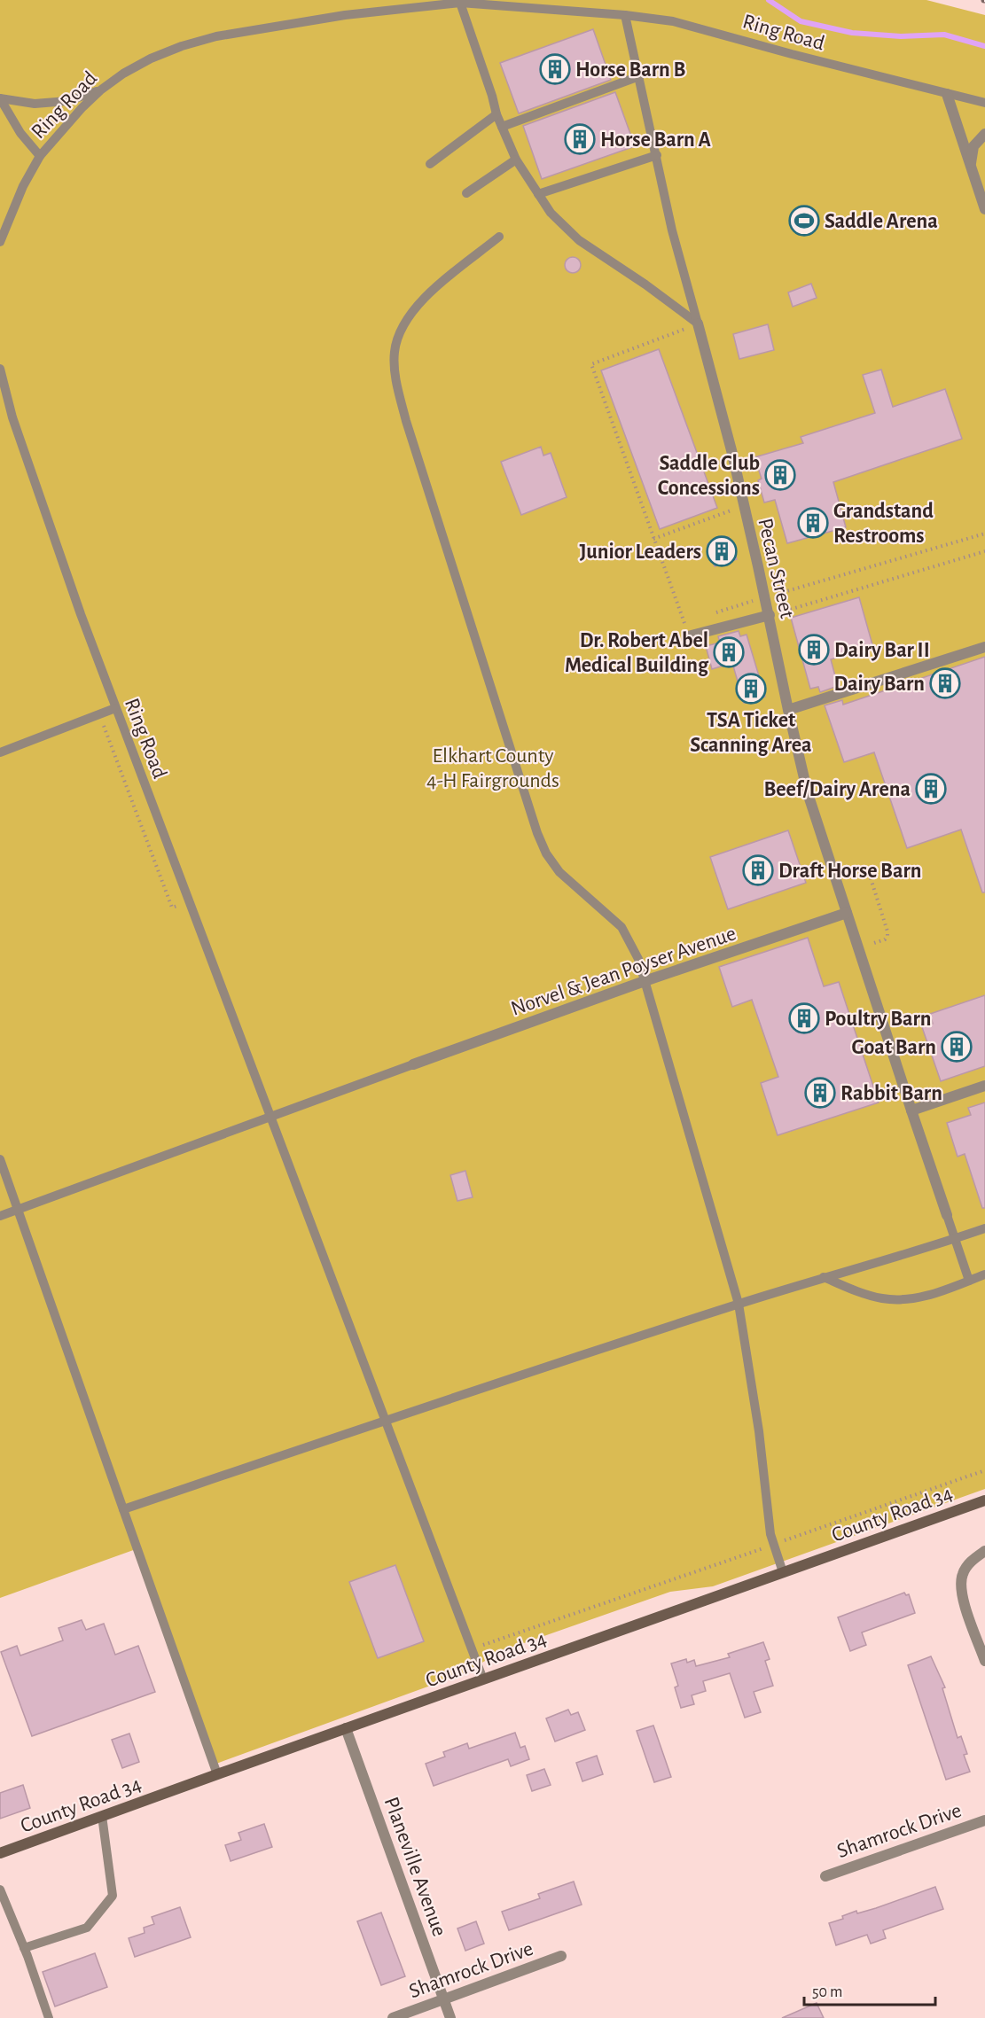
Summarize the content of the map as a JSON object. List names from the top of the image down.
{
  "streets": {
    "street": [
      "Pecan Street",
      "Norvel & Jean Poyser Avenue",
      "County Road 34",
      "Shamrock Drive",
      "Planeville Avenue"
    ],
    "lane": ["Ring Road"]
  },
  "crossings": [
    ["Ring Road", "County Road 34"],
    ["Pecan Street", "Norvel & Jean Poyser Avenue"],
    ["County Road 34", "Planeville Avenue"],
    ["Shamrock Drive", "Planeville Avenue"]
  ],
  "parks": ["Elkhart County 4-H Fairgrounds"],
  "places": {
    "building": [
      "Horse Barn B",
      "Horse Barn A",
      "Saddle Club Concessions",
      "Grandstand Restrooms",
      "Junior Leaders",
      "Dairy Bar II",
      "Dr. Robert Abel Medical Building",
      "Dairy Barn",
      "TSA Ticket Scanning Area",
      "Beef/Dairy Arena",
      "Draft Horse Barn",
      "Poultry Barn",
      "Goat Barn",
      "Rabbit Barn"
    ],
    "sports": ["Saddle Arena"]
  },
  "scale_bar": "50 m"
}
